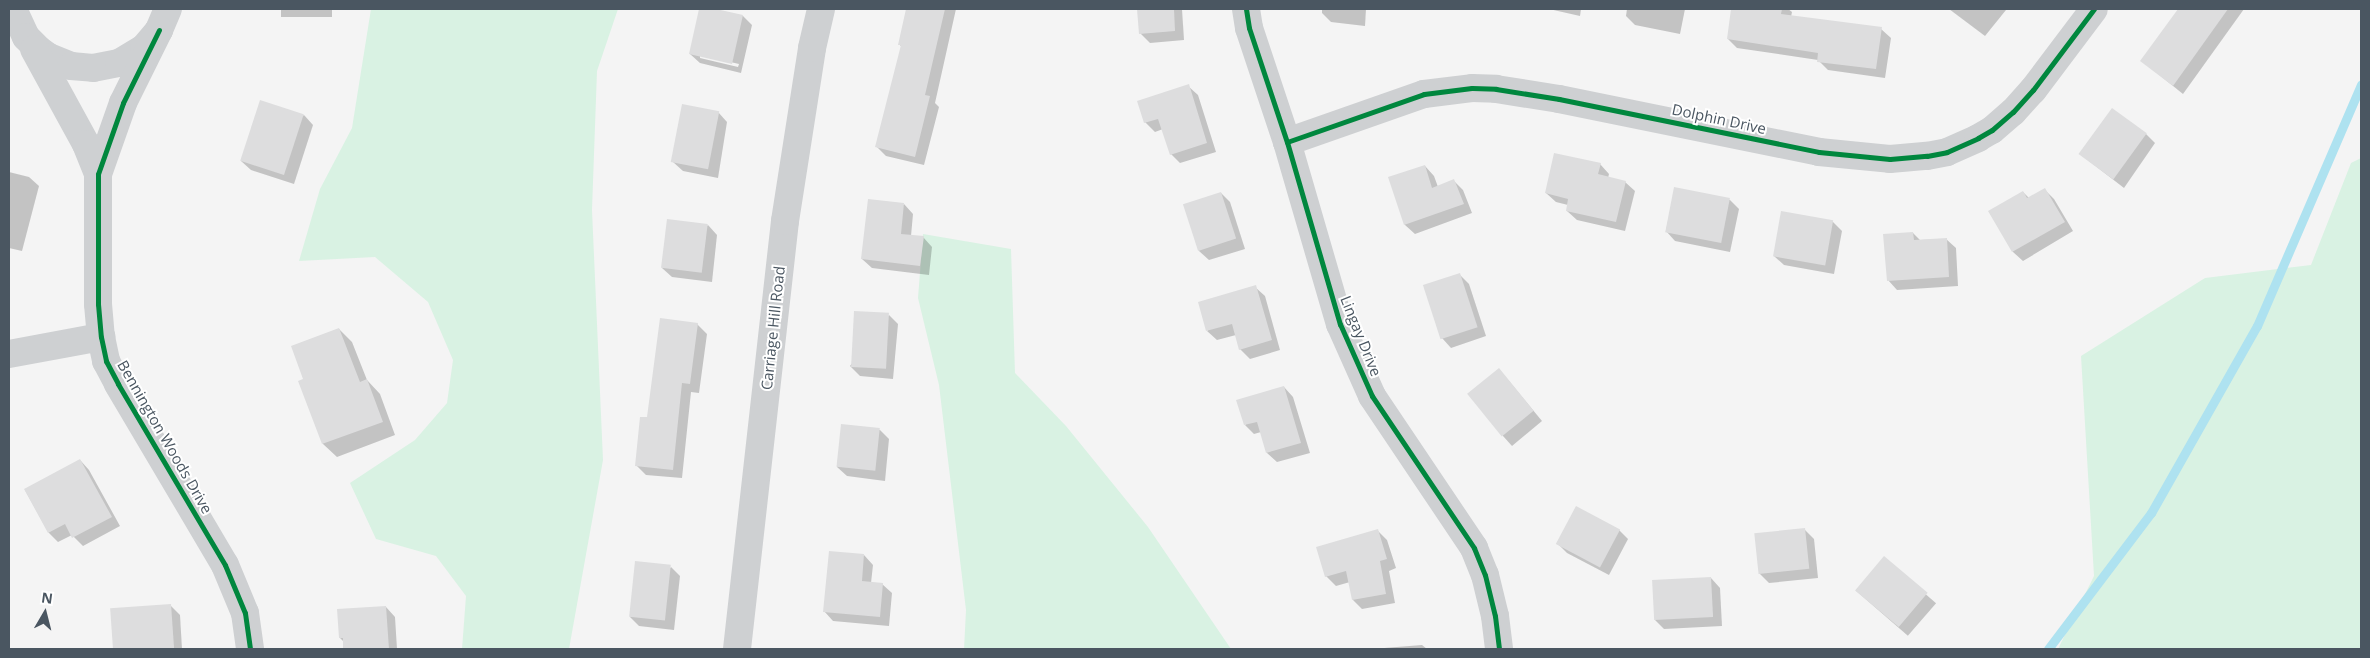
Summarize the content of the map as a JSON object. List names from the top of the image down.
{
  "streets": {
    "street": [
      "Dolphin Drive",
      "Carriage Hill Road",
      "Lingay Drive",
      "Bennington Woods Drive"
    ]
  },
  "crossings": [
    ["Dolphin Drive", "Lingay Drive"]
  ],
  "north": "top"
}
